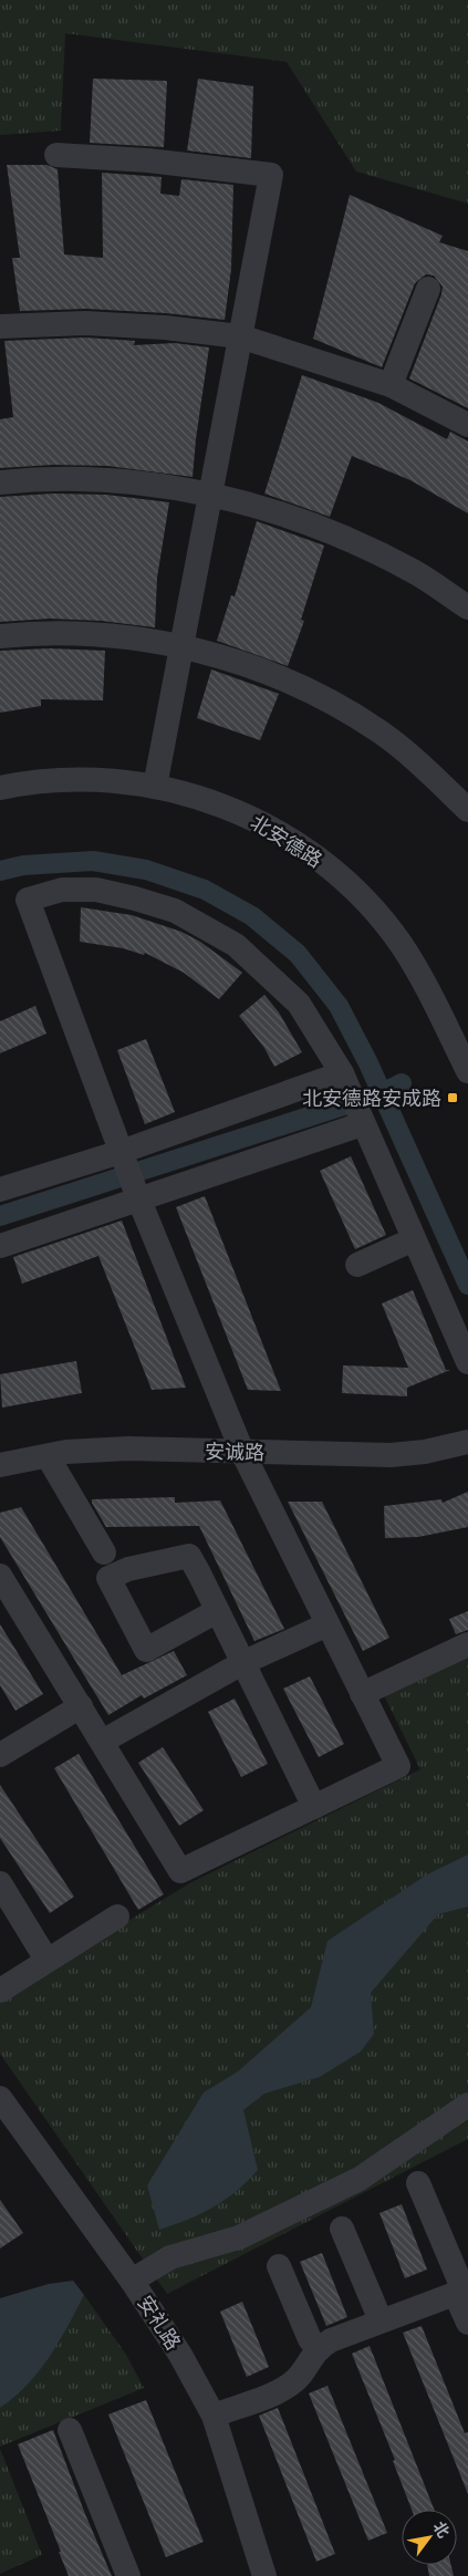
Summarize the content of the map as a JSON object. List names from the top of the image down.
{
  "streets": {
    "street": ["北安德路", "安诚路", "安礼路"]
  },
  "places": {
    "transit": ["北安德路安成路"]
  },
  "north": "top right"
}
